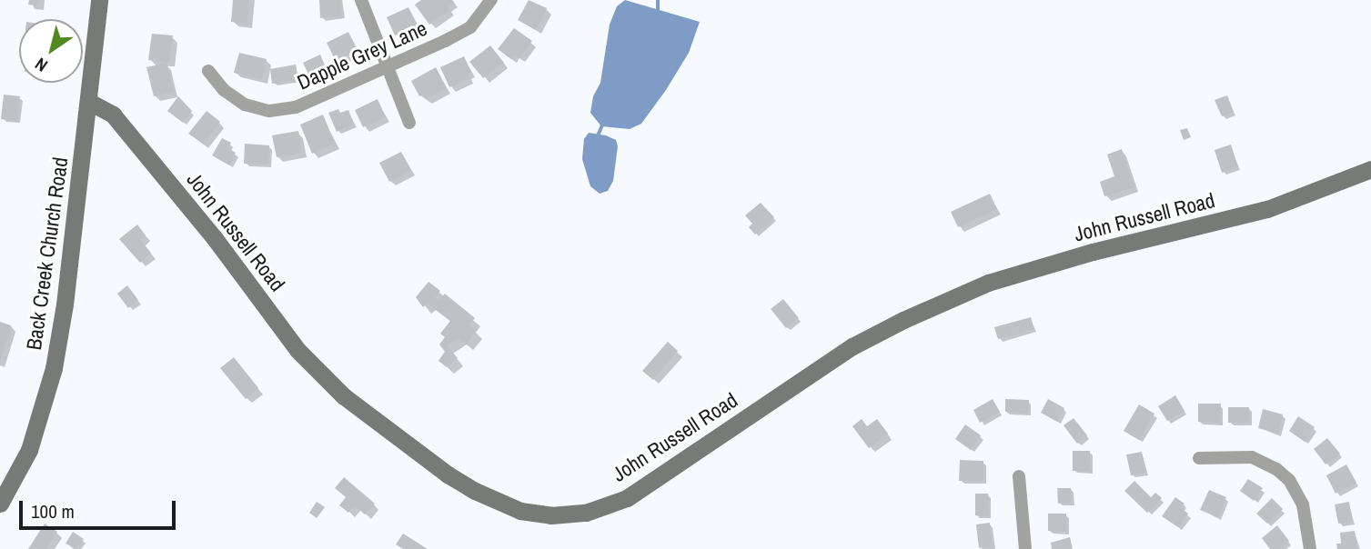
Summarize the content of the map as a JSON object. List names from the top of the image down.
{
  "streets": {
    "street": ["Dapple Grey Lane", "John Russell Road", "Back Creek Church Road"]
  },
  "crossings": [
    ["John Russell Road", "Back Creek Church Road"]
  ],
  "scale_bar": "100 m",
  "north": "bottom left"
}
